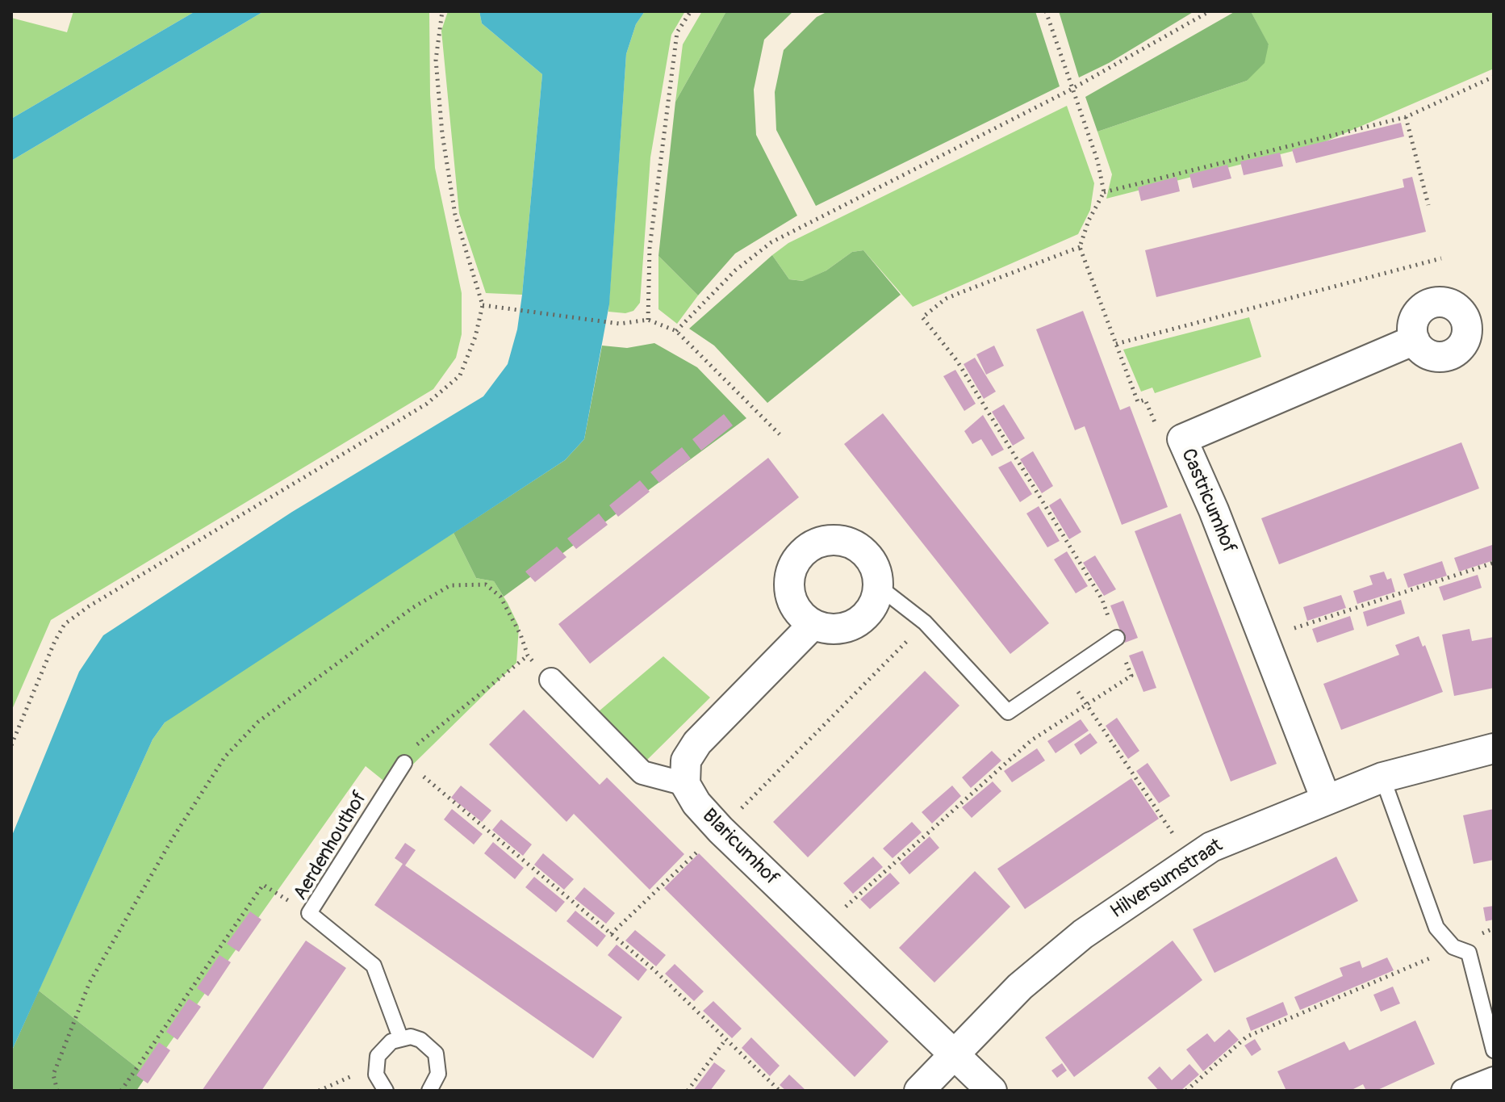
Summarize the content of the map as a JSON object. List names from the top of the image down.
{
  "streets": {
    "street": ["Castricumhof", "Blaricumhof", "Hilversumstraat"],
    "lane": ["Aerdenhouthof"]
  },
  "crossings": [
    ["Castricumhof", "Hilversumstraat"],
    ["Blaricumhof", "Hilversumstraat"]
  ]
}
